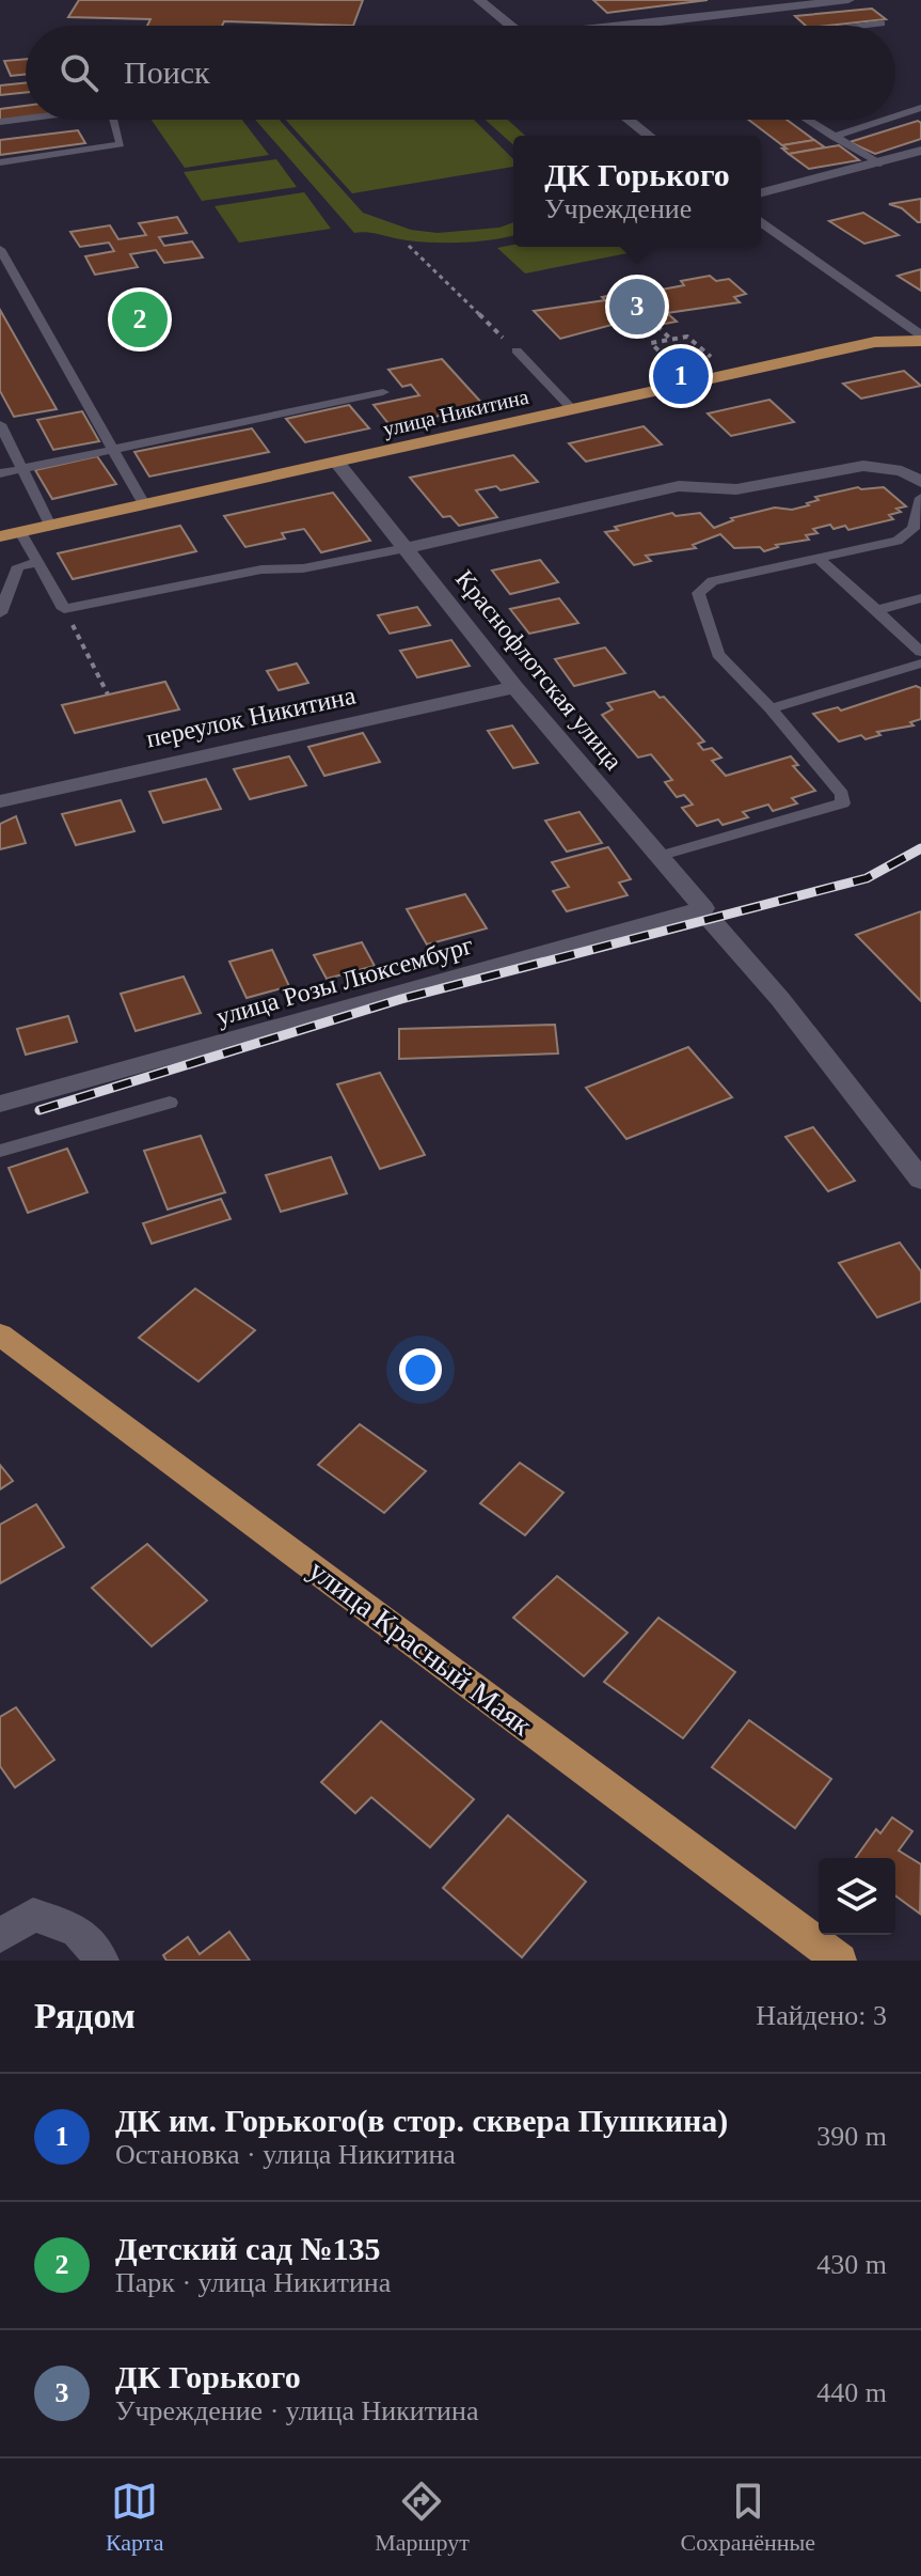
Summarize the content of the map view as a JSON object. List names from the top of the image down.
{
  "streets": {
    "main road": ["улица Никитина", "улица Красный Маяк"],
    "street": ["Краснофлотская улица", "переулок Никитина", "улица Розы Люксембург"]
  },
  "crossings": [
    ["улица Никитина", "Краснофлотская улица"],
    ["Краснофлотская улица", "переулок Никитина"],
    ["Краснофлотская улица", "улица Розы Люксембург"]
  ],
  "page": {
    "search": "Поиск",
    "popup": ["ДК Горького", "Учреждение"],
    "pins": ["3", "2", "1"],
    "heading": ["Рядом", "Найдено: 3"],
    "list": [
      {
        "mark": "1",
        "name": "ДК им. Горького(в стор. сквера Пушкина)",
        "note": "Остановка · улица Никитина",
        "value": "390 m"
      },
      {
        "mark": "2",
        "name": "Детский сад №135",
        "note": "Парк · улица Никитина",
        "value": "430 m"
      },
      {
        "mark": "3",
        "name": "ДК Горького",
        "note": "Учреждение · улица Никитина",
        "value": "440 m"
      }
    ],
    "nav": ["Карта", "Маршрут", "Сохранённые"]
  }
}
